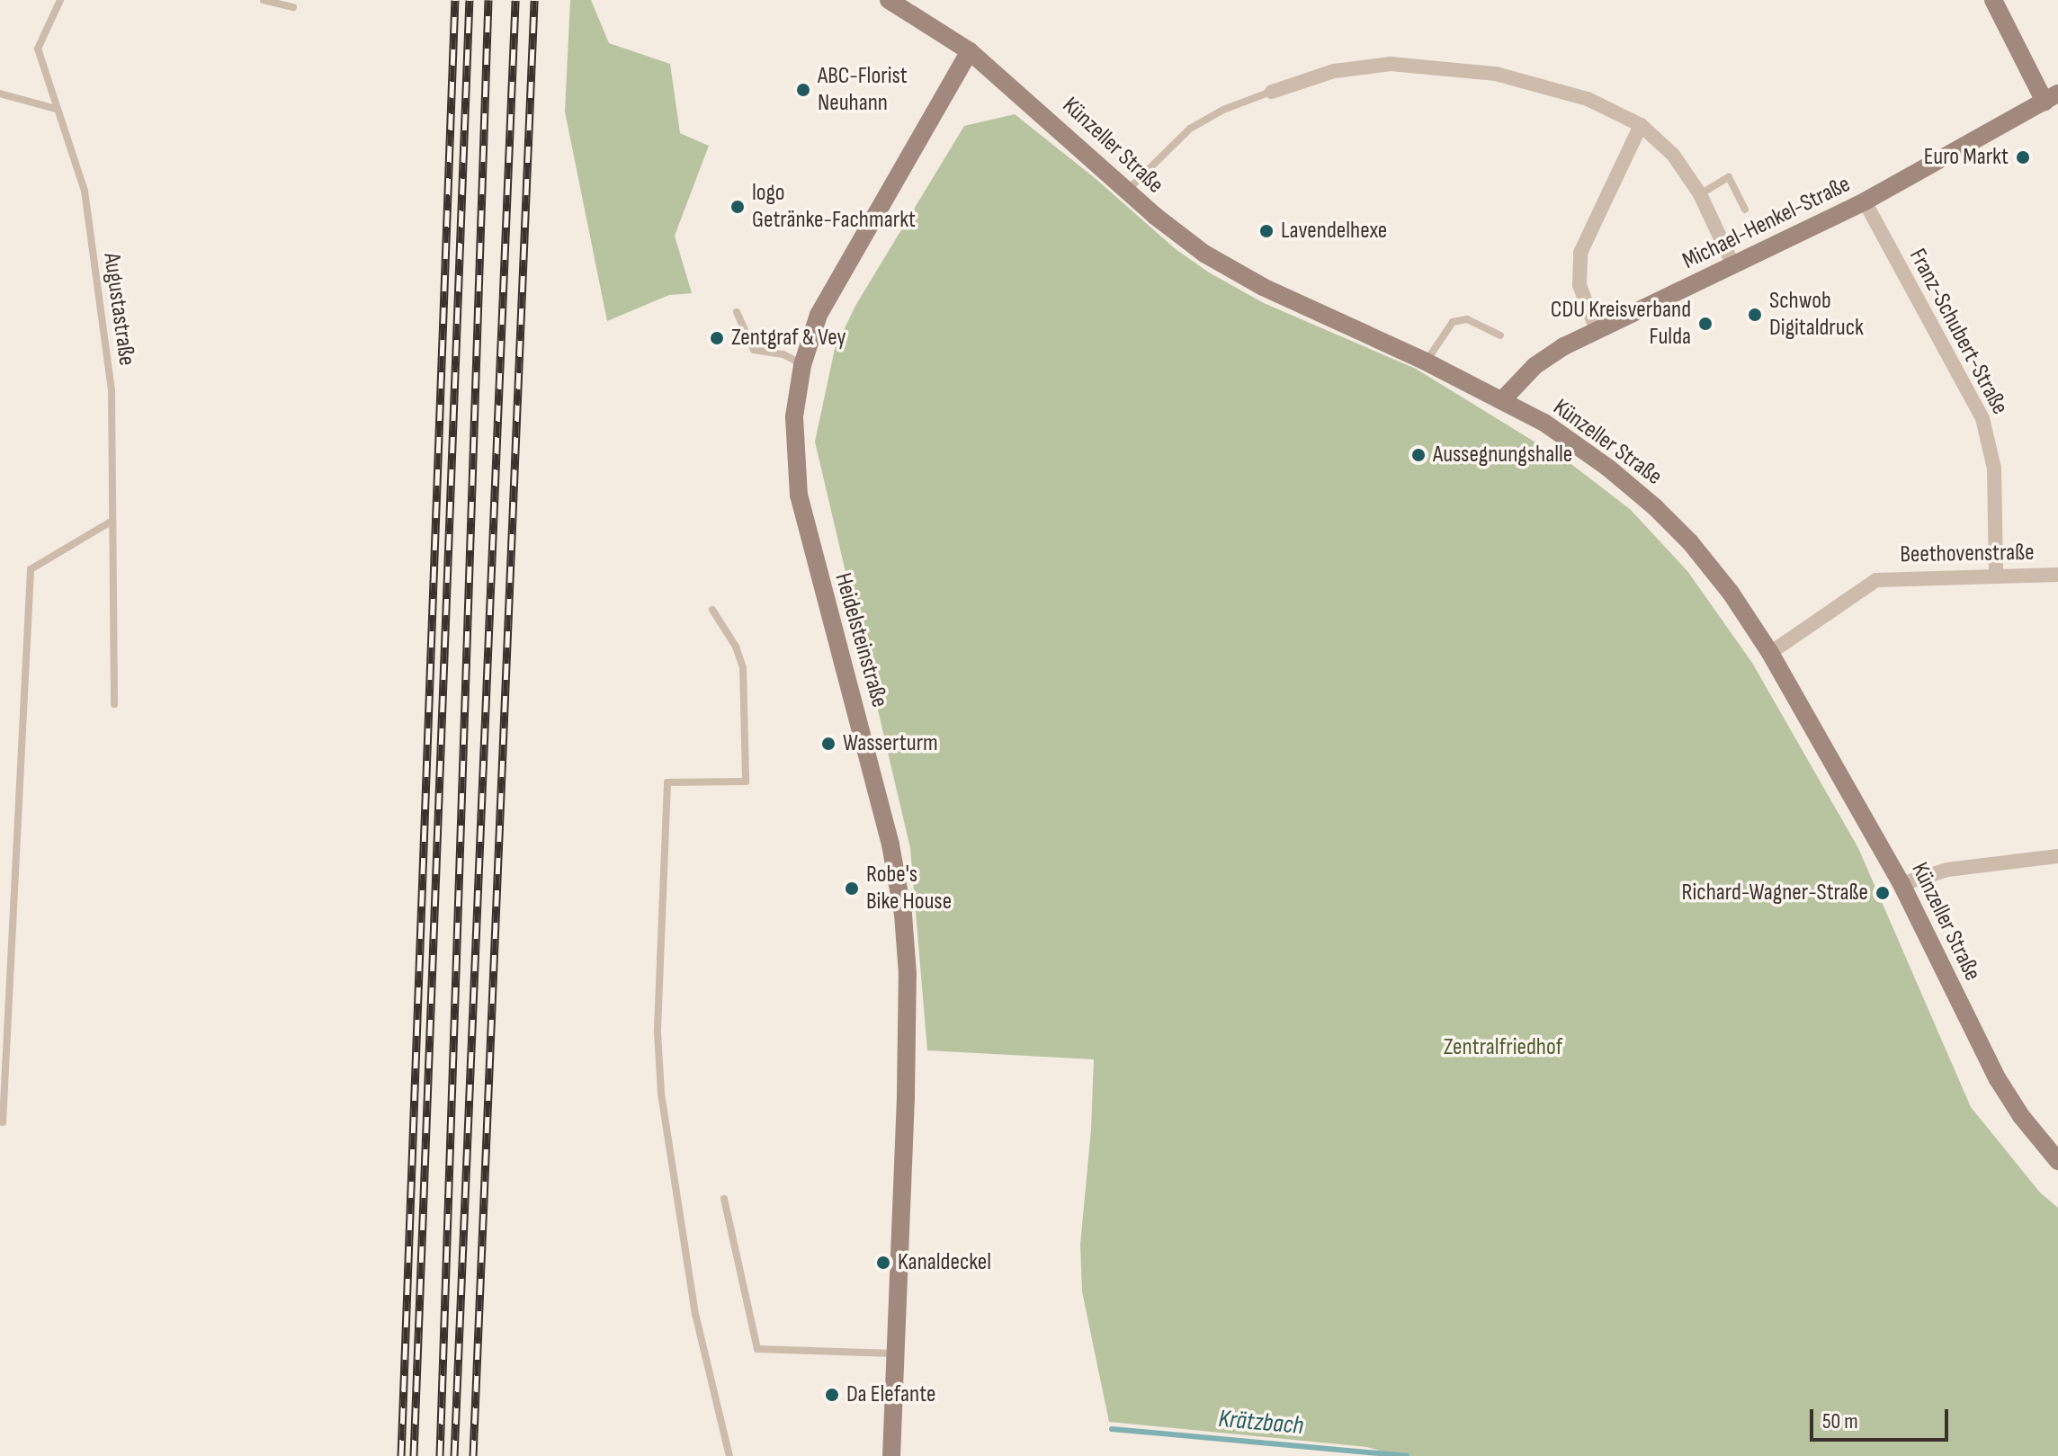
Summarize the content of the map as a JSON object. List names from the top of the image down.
{
  "streets": {
    "main road": ["Künzeller Straße", "Michael-Henkel-Straße", "Heidelsteinstraße"],
    "street": ["Franz-Schubert-Straße", "Beethovenstraße"],
    "lane": ["Augustastraße"]
  },
  "crossings": [
    ["Künzeller Straße", "Michael-Henkel-Straße"],
    ["Künzeller Straße", "Beethovenstraße"],
    ["Künzeller Straße", "Heidelsteinstraße"],
    ["Michael-Henkel-Straße", "Franz-Schubert-Straße"],
    ["Franz-Schubert-Straße", "Beethovenstraße"]
  ],
  "water": ["Krätzbach"],
  "parks": ["Zentralfriedhof"],
  "places": [
    "ABC-Florist Neuhann",
    "Euro Markt",
    "logo Getränke-Fachmarkt",
    "Lavendelhexe",
    "Schwob Digitaldruck",
    "CDU Kreisverband Fulda",
    "Zentgraf & Vey",
    "Aussegnungshalle",
    "Wasserturm",
    "Robe's Bike House",
    "Richard-Wagner-Straße",
    "Kanaldeckel",
    "Da Elefante"
  ],
  "scale_bar": "50 m"
}
